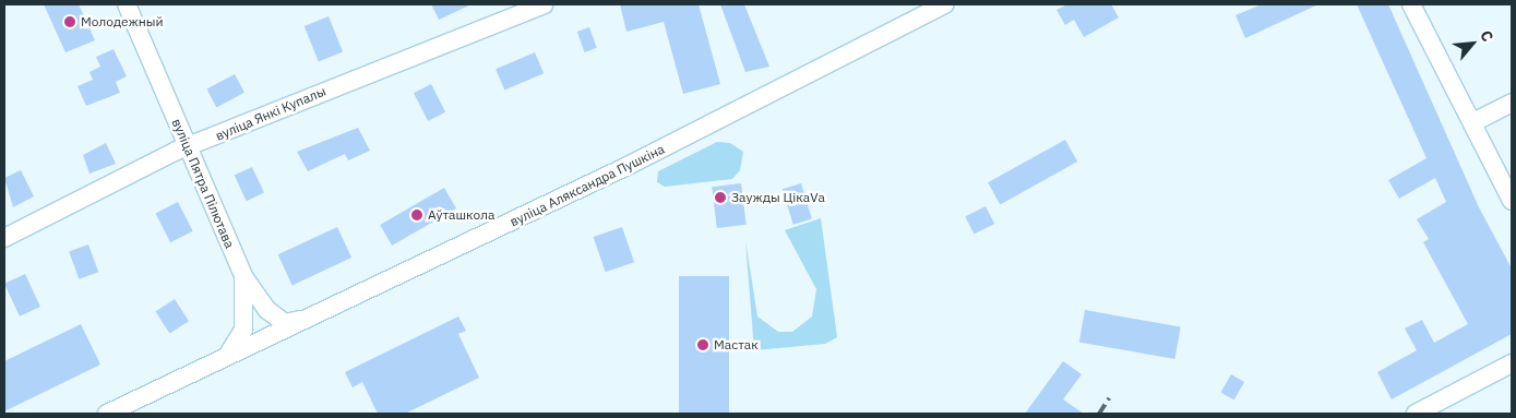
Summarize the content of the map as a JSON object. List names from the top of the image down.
{
  "streets": {
    "street": ["вуліца Янкі Купалы", "вуліца Пятра Пілютава", "вуліца Аляксандра Пушкіна"]
  },
  "crossings": [
    ["вуліца Янкі Купалы", "вуліца Пятра Пілютава"],
    ["вуліца Пятра Пілютава", "вуліца Аляксандра Пушкіна"]
  ],
  "places": [
    "Молодежный",
    "Заужды ЦікаVа",
    "Аўташкола",
    "Мастак"
  ],
  "north": "top right"
}
